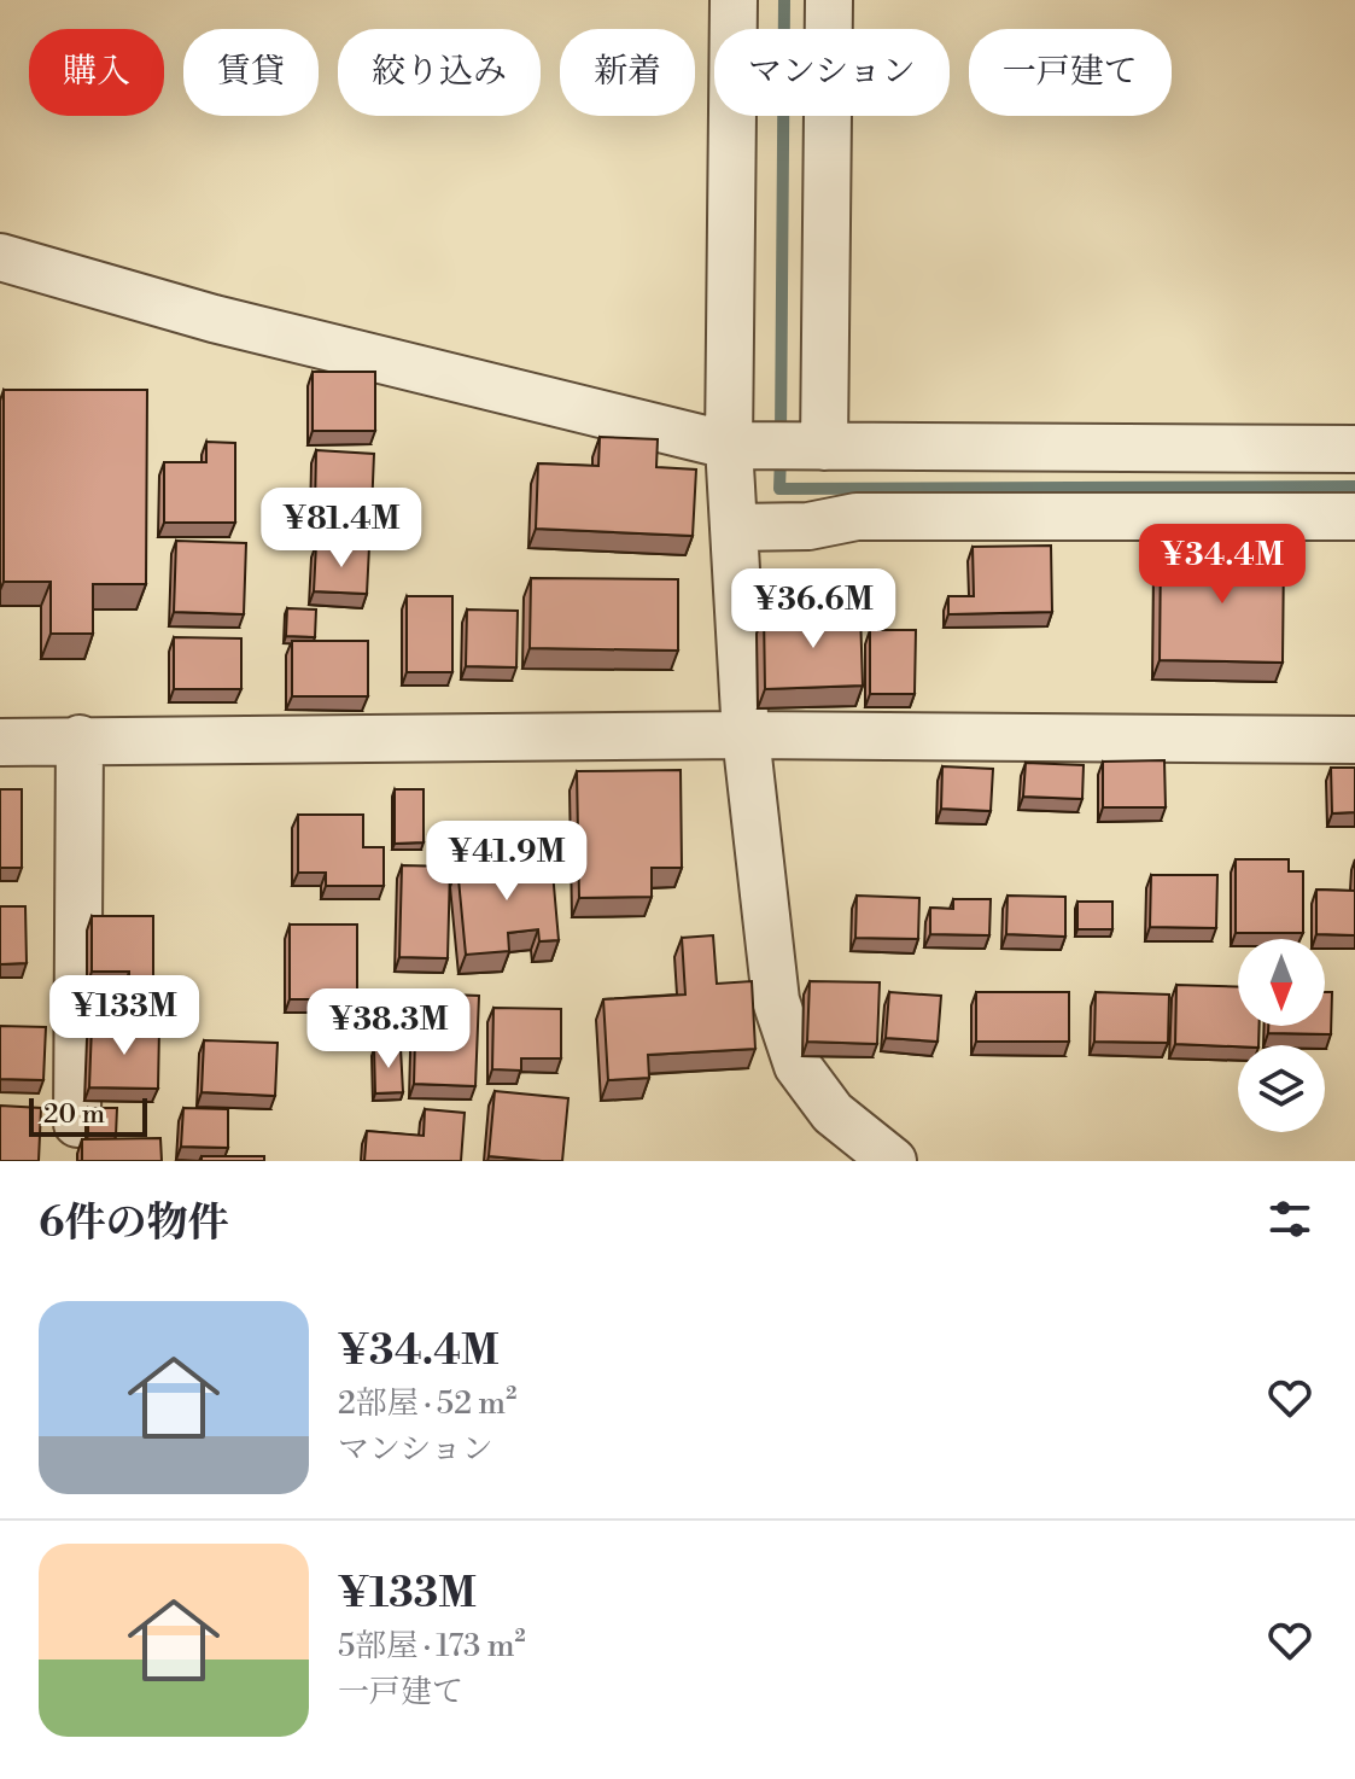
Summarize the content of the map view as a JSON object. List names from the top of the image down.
{
  "scale_bar": "20 m",
  "north": "bottom",
  "page": {
    "chip": [
      "購入",
      "賃貸",
      "絞り込み",
      "新着",
      "マンション",
      "一戸建て"
    ],
    "price": [
      "¥81.4M",
      "¥34.4M",
      "¥36.6M",
      "¥41.9M",
      "¥133M",
      "¥38.3M"
    ],
    "scale": "20 m",
    "heading": "6件の物件",
    "list": [
      {
        "name": "¥34.4M",
        "note": "2部屋 · 52 m² · マンション"
      },
      {
        "name": "¥133M",
        "note": "5部屋 · 173 m² · 一戸建て"
      }
    ]
  }
}
